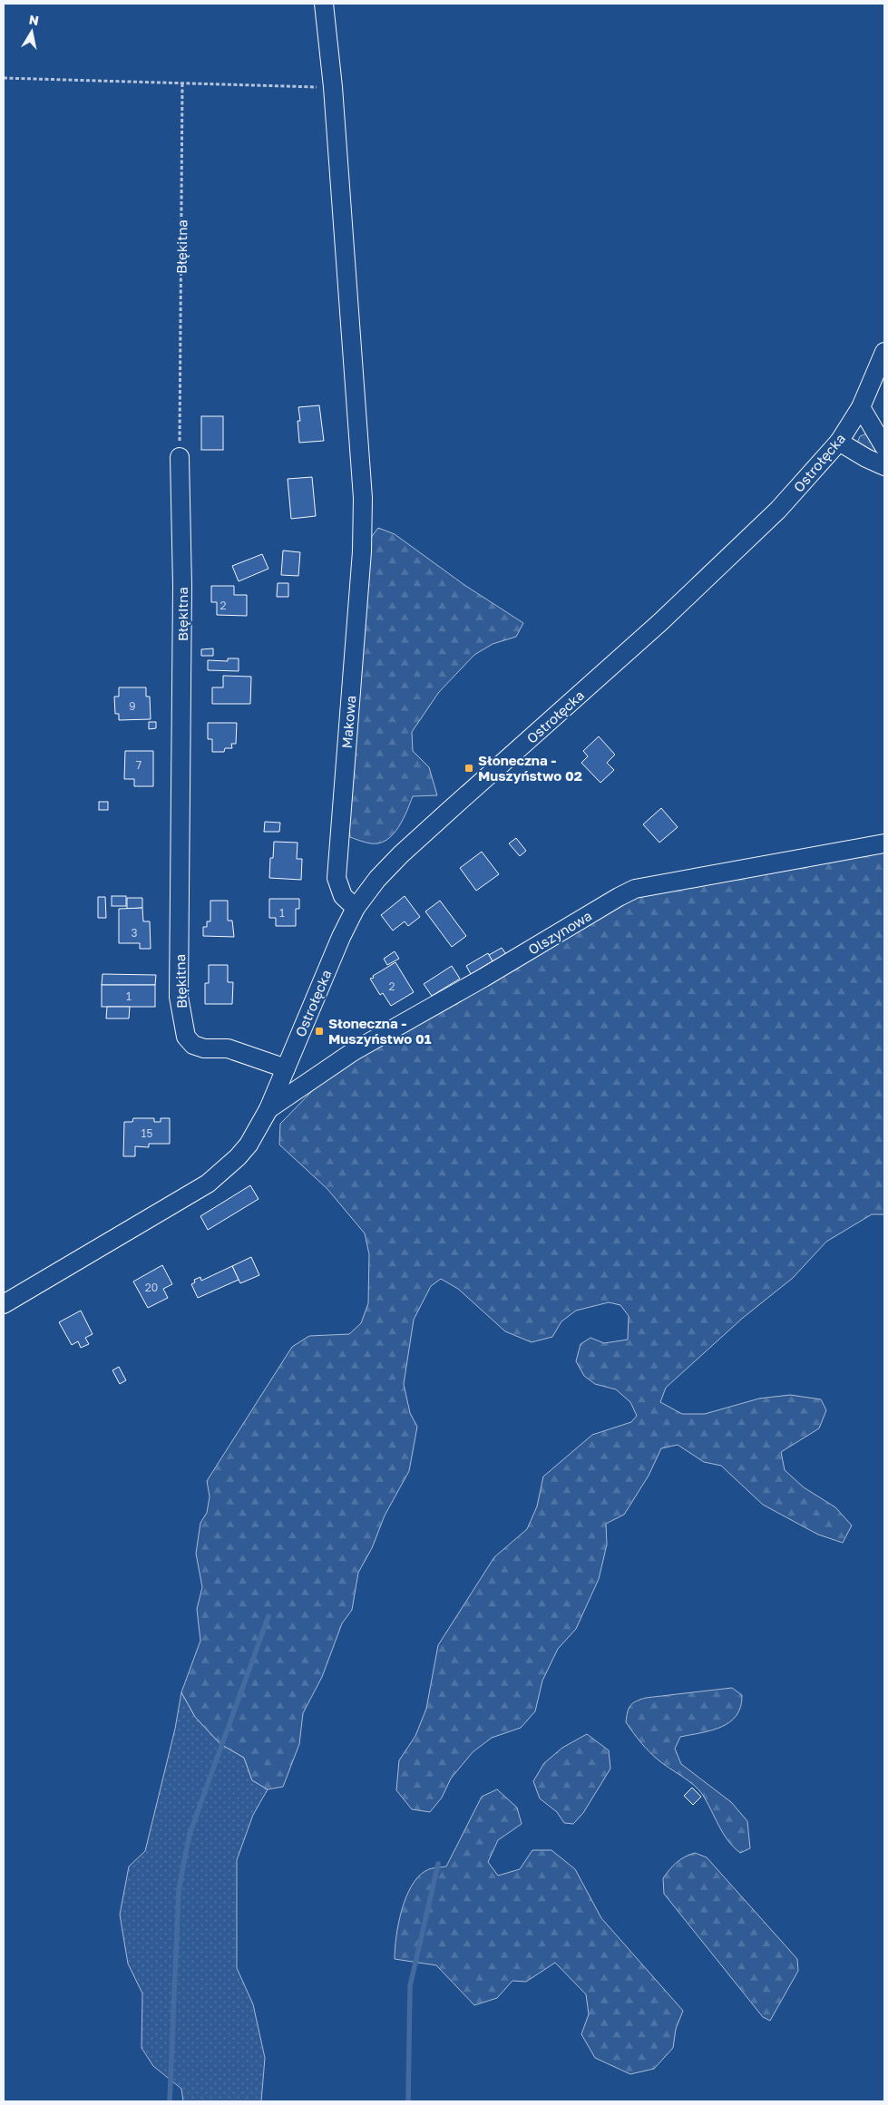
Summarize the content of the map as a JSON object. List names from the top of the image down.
{
  "streets": {
    "street": [
      "Błękitna",
      "Ostrołęcka",
      "Makowa",
      "Olszynowa"
    ]
  },
  "crossings": [
    ["Błękitna", "Ostrołęcka"],
    ["Ostrołęcka", "Makowa"],
    ["Ostrołęcka", "Olszynowa"]
  ],
  "places": {
    "transit": ["Słoneczna - Muszyństwo 02", "Słoneczna - Muszyństwo 01"]
  },
  "house_numbers": [
    "2",
    "9",
    "7",
    "1",
    "3",
    "2",
    "1",
    "15",
    "20"
  ],
  "north": "top"
}
